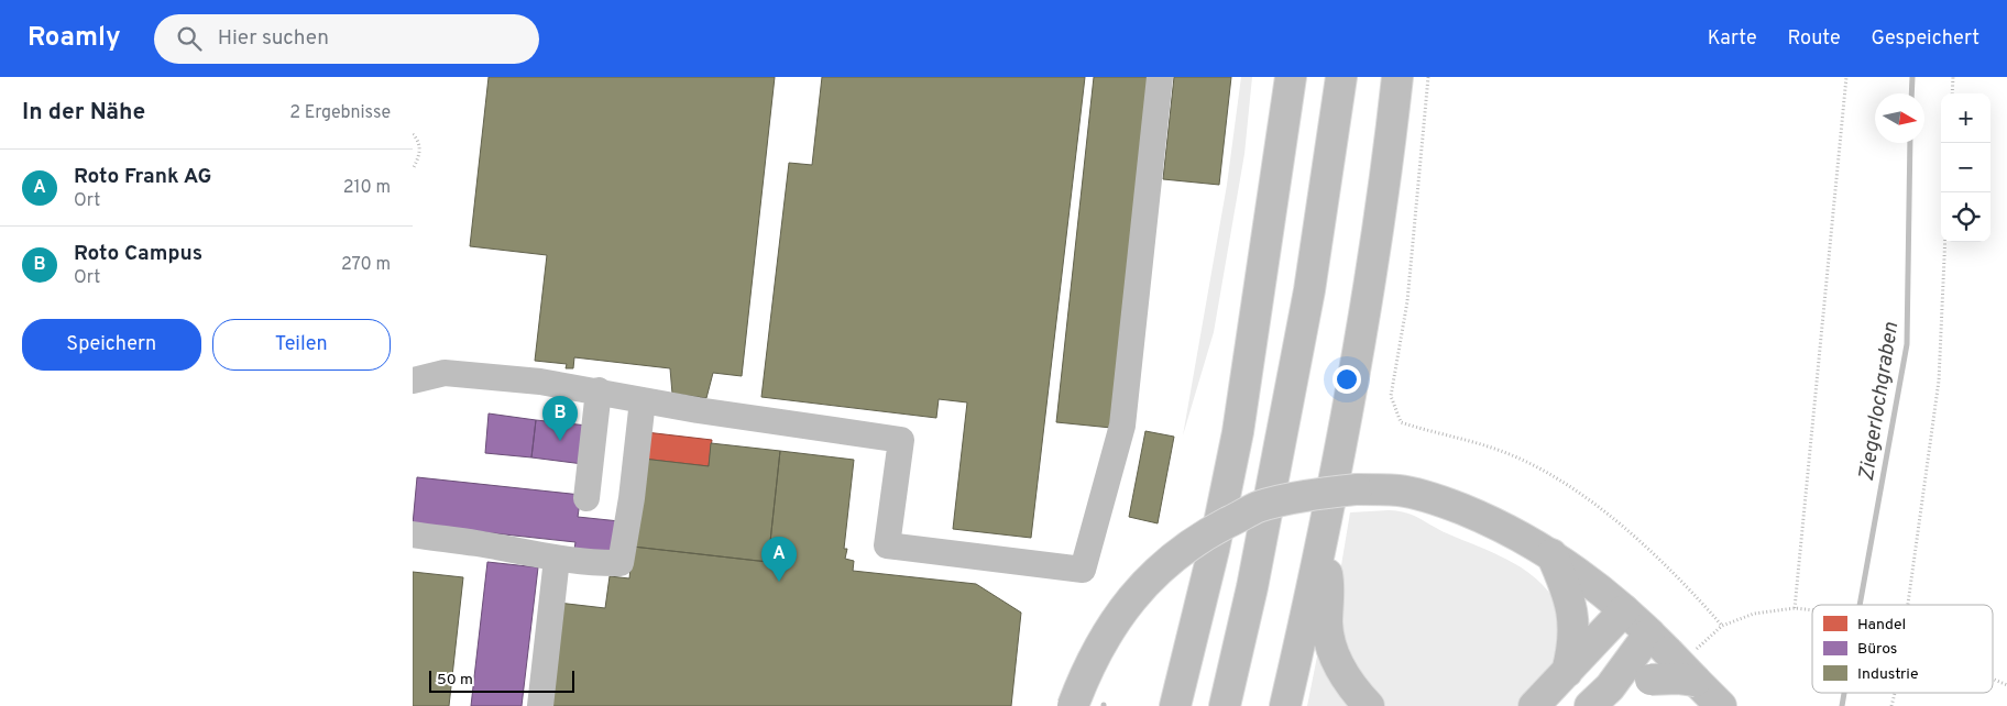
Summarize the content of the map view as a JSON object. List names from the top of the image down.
{
  "water": ["Ziegerlochgraben"],
  "legend": ["Handel", "Büros", "Industrie"],
  "scale_bar": "50 m",
  "north": "right",
  "page": {
    "header": "Roamly",
    "search": "Hier suchen",
    "nav": ["Karte", "Route", "Gespeichert"],
    "heading": ["In der Nähe", "2 Ergebnisse"],
    "map_buttons": ["+", "−"],
    "list": [
      {
        "mark": "A",
        "name": "Roto Frank AG",
        "note": "Ort",
        "value": "210 m"
      },
      {
        "mark": "B",
        "name": "Roto Campus",
        "note": "Ort",
        "value": "270 m"
      }
    ],
    "buttons": ["Speichern", "Teilen"],
    "pins": ["B", "A"],
    "scale": "50 m"
  }
}
